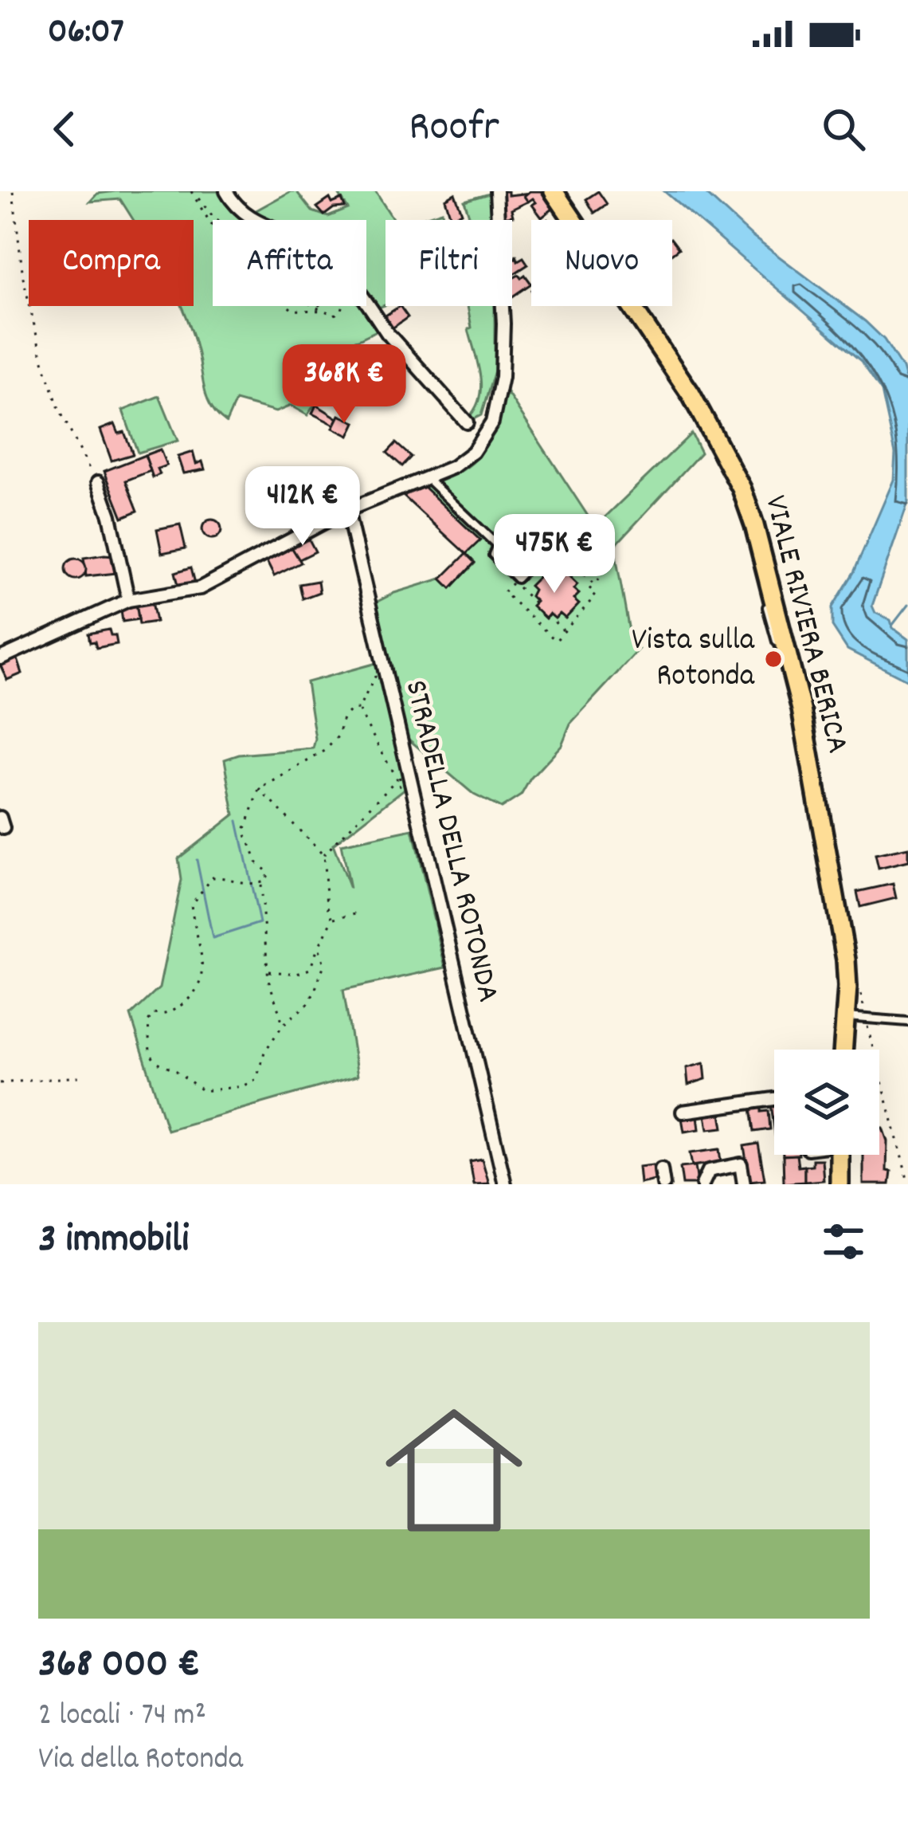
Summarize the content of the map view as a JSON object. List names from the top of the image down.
{
  "streets": {
    "main road": ["VIALE RIVIERA BERICA"],
    "street": ["STRADELLA DELLA ROTONDA"]
  },
  "places": ["Vista sulla Rotonda"],
  "page": {
    "status": "06:07",
    "header": "Roofr",
    "chip": [
      "Compra",
      "Affitta",
      "Filtri",
      "Nuovo"
    ],
    "price": ["368K €", "412K €", "475K €"],
    "heading": "3 immobili",
    "list": [
      {
        "name": "368 000 €",
        "note": "2 locali · 74 m² · Via della Rotonda"
      }
    ]
  }
}
